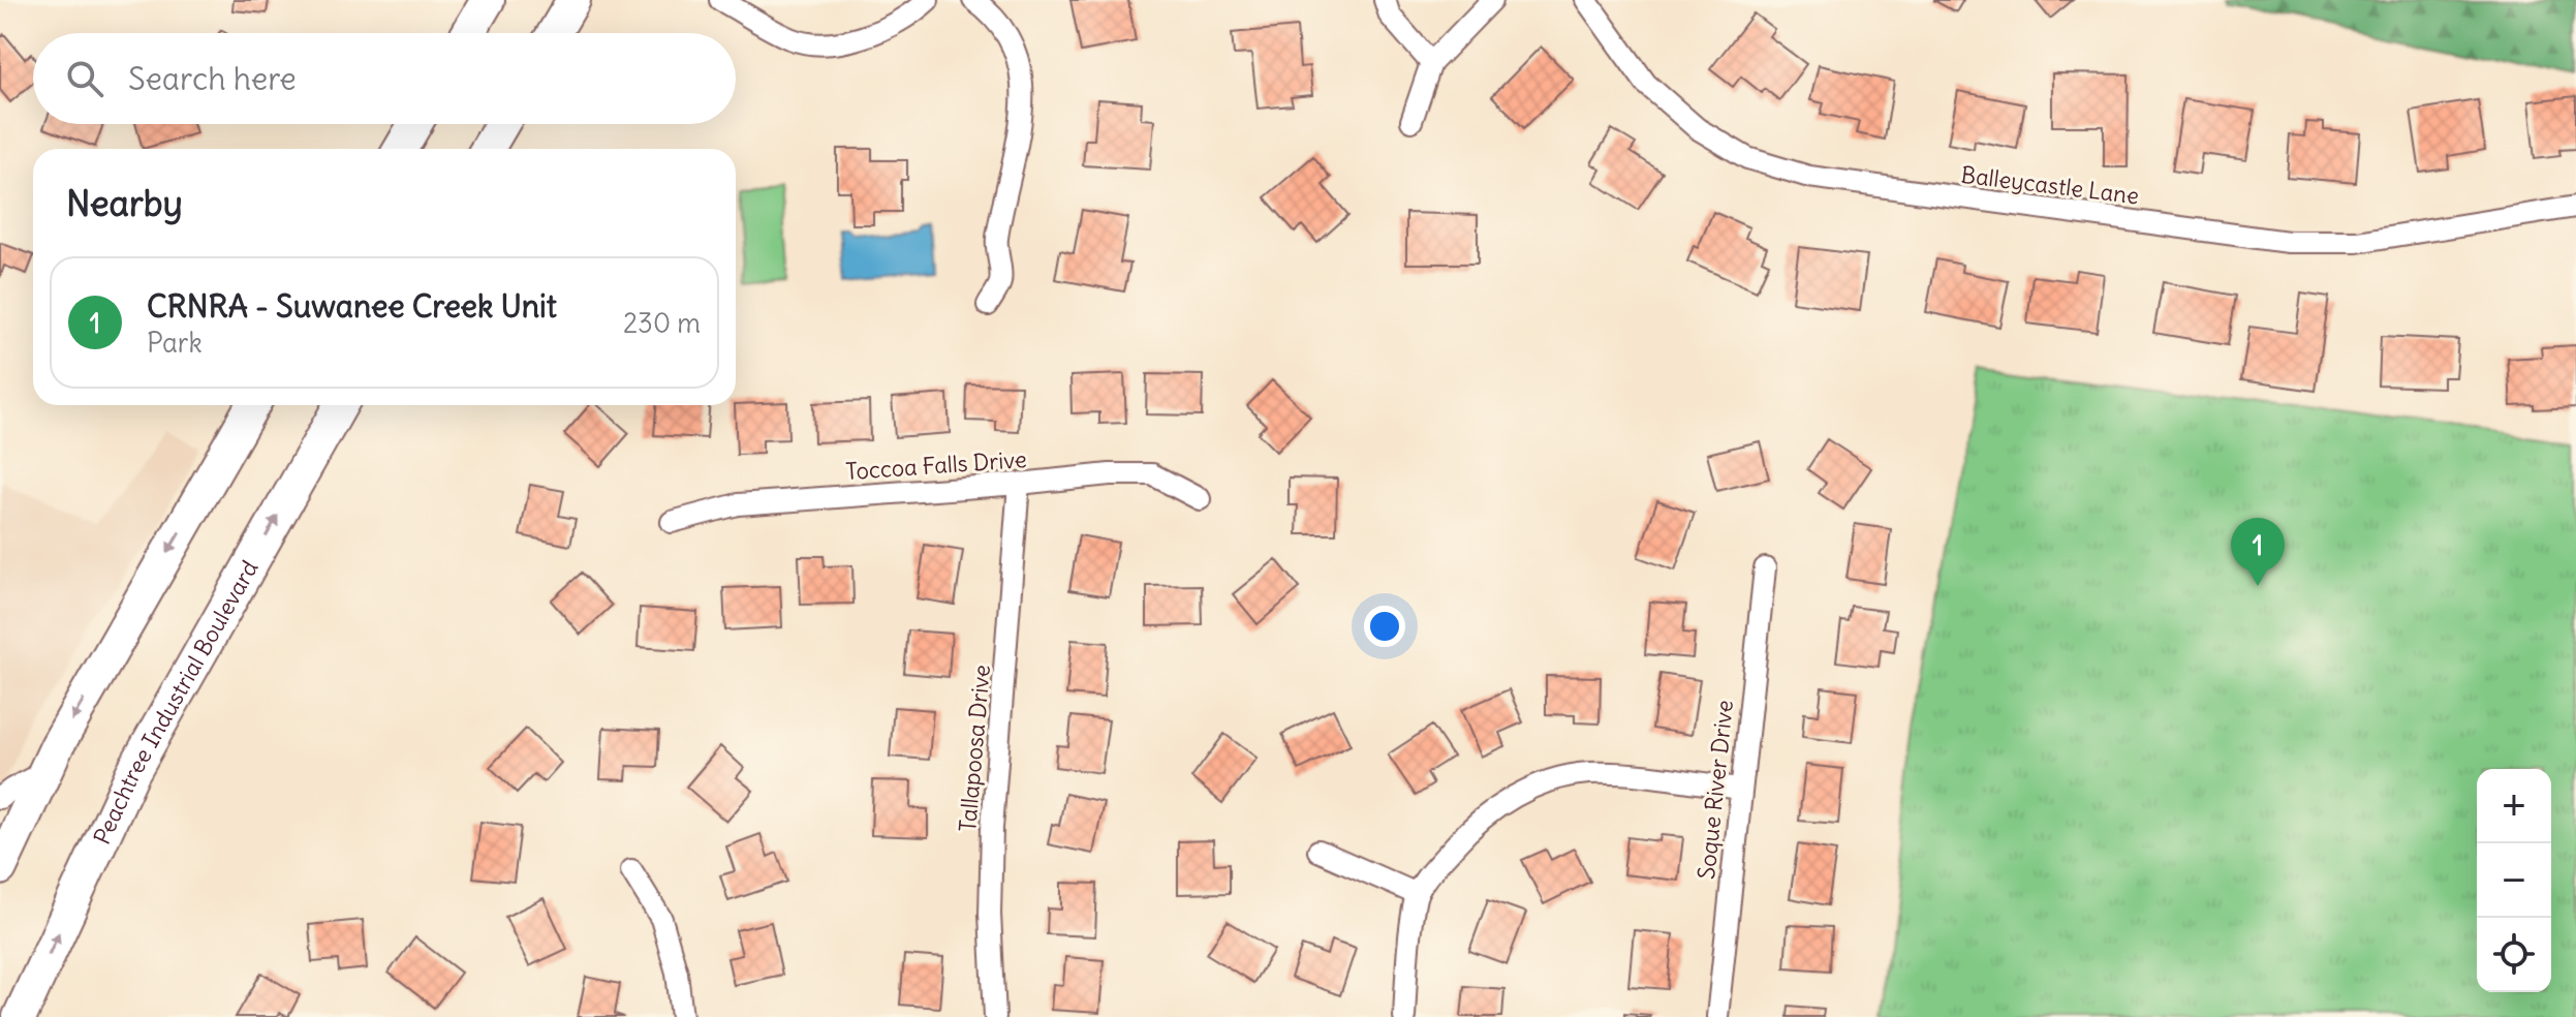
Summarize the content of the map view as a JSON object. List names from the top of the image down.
{
  "streets": {
    "highway": ["Peachtree Industrial Boulevard"],
    "street": [
      "Balleycastle Lane",
      "Toccoa Falls Drive",
      "Tallapoosa Drive",
      "Soque River Drive"
    ]
  },
  "crossings": [
    ["Toccoa Falls Drive", "Tallapoosa Drive"]
  ],
  "page": {
    "search": "Search here",
    "heading": "Nearby",
    "list": [
      {
        "mark": "1",
        "name": "CRNRA - Suwanee Creek Unit",
        "note": "Park",
        "value": "230 m"
      }
    ],
    "pins": "1",
    "map_buttons": ["+", "−"]
  }
}
